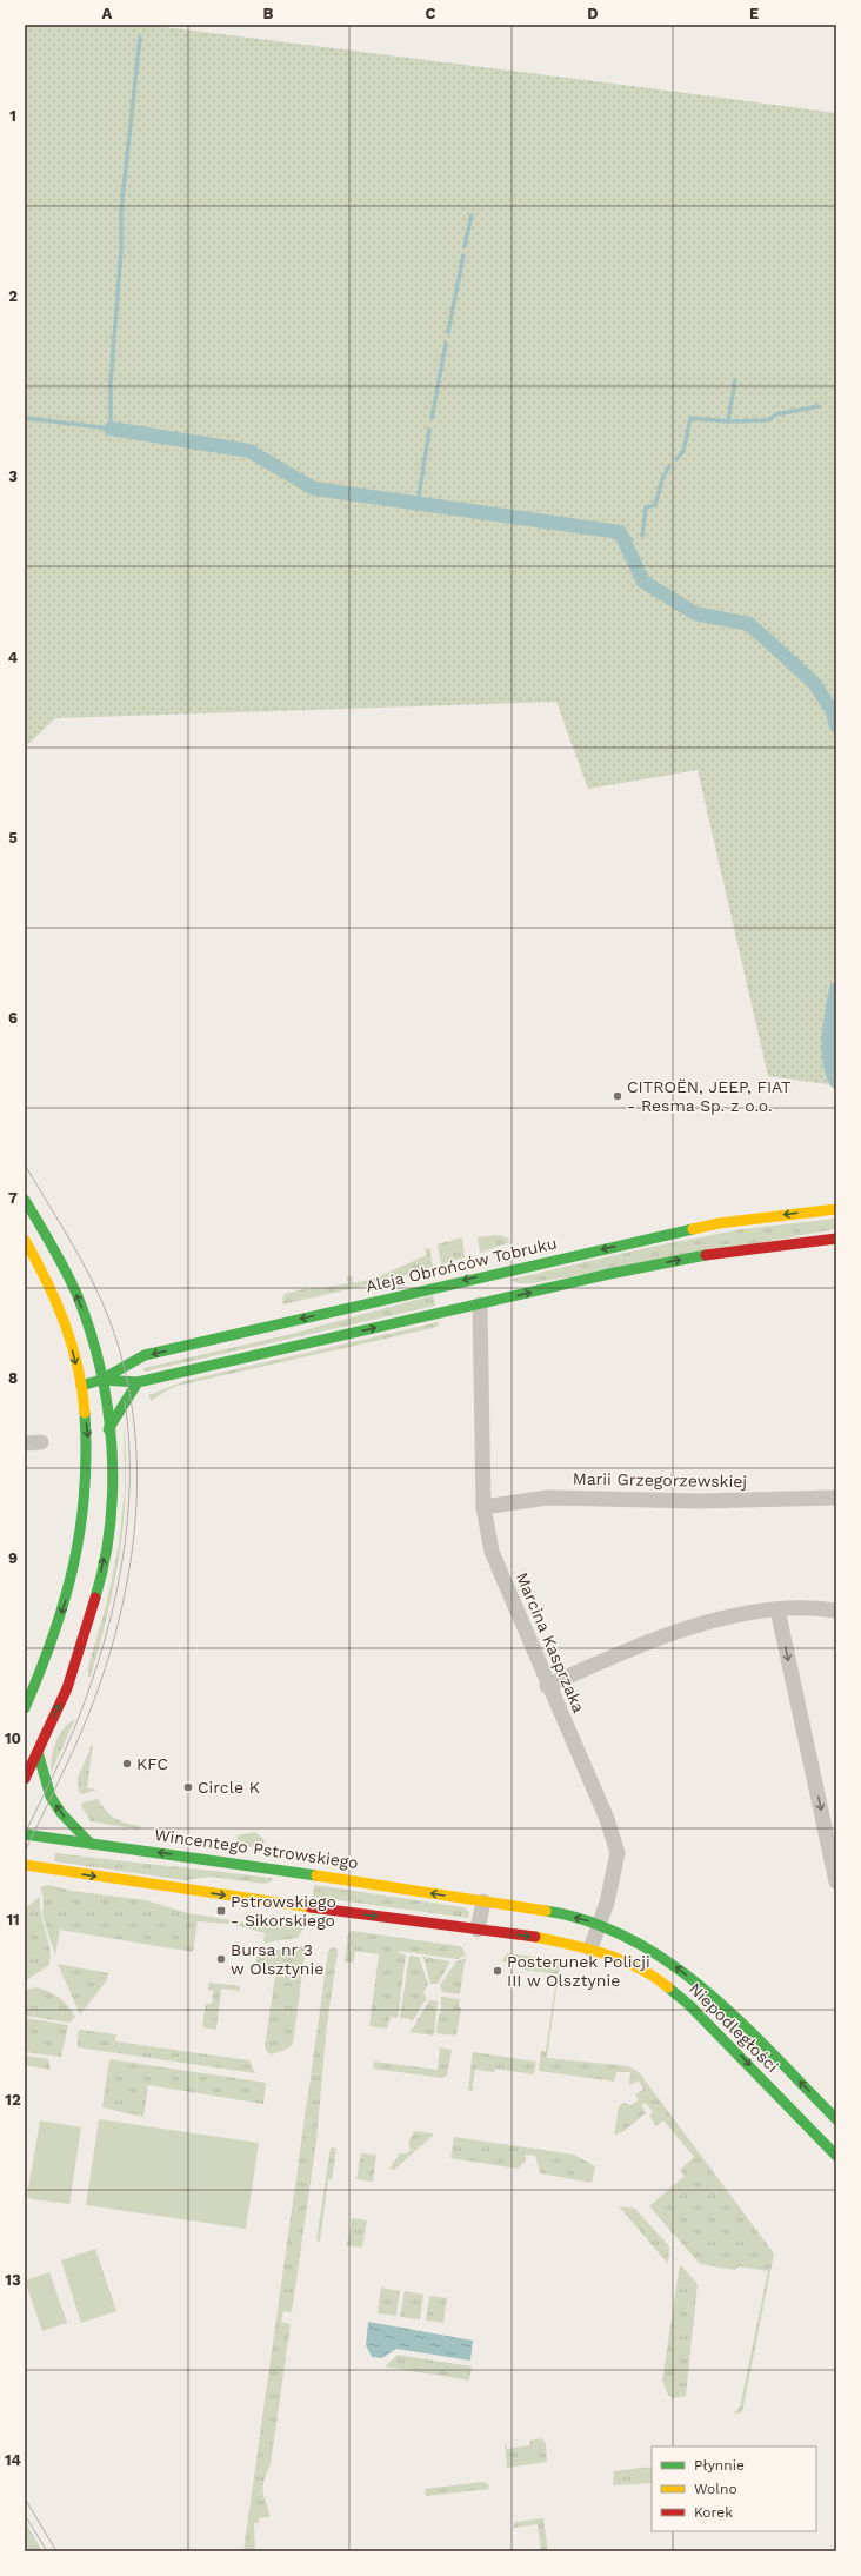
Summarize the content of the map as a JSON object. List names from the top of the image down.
{
  "streets": {
    "main road": ["Aleja Obrońców Tobruku", "Wincentego Pstrowskiego", "Niepodległości"],
    "street": ["Marii Grzegorzewskiej", "Marcina Kasprzaka"]
  },
  "crossings": [
    ["Aleja Obrońców Tobruku", "Marcina Kasprzaka"],
    ["Marii Grzegorzewskiej", "Marcina Kasprzaka"],
    ["Marcina Kasprzaka", "Wincentego Pstrowskiego"],
    ["Marcina Kasprzaka", "Niepodległości"],
    ["Wincentego Pstrowskiego", "Niepodległości"]
  ],
  "places": {
    "other": [
      "CITROËN, JEEP, FIAT - Resma Sp. z o.o.",
      "KFC",
      "Circle K",
      "Bursa nr 3 w Olsztynie",
      "Posterunek Policji III w Olsztynie"
    ],
    "transit": ["Pstrowskiego - Sikorskiego"]
  },
  "legend": ["Płynnie", "Wolno", "Korek"],
  "grid": {
    "columns": [
      "A",
      "B",
      "C",
      "D",
      "E"
    ],
    "rows": [
      "1",
      "2",
      "3",
      "4",
      "5",
      "6",
      "7",
      "8",
      "9",
      "10",
      "11",
      "12",
      "13",
      "14"
    ]
  }
}
